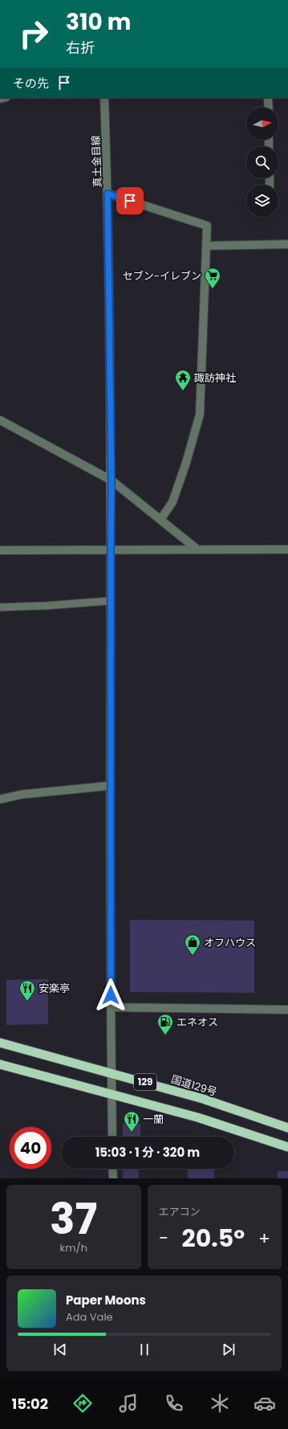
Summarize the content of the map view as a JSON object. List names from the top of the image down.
{
  "streets": {
    "highway": ["129", "国道129号"],
    "street": ["真土金目線"]
  },
  "crossings": [
    ["真土金目線", "129"],
    ["真土金目線", "国道129号"]
  ],
  "places": {
    "supermarket": ["セブン-イレブン"],
    "temple": ["諏訪神社"],
    "shop": ["オフハウス"],
    "restaurant": ["安楽亭", "一蘭"],
    "fuel station": ["エネオス"]
  },
  "north": "right",
  "page": {
    "turn": ["310 m", "右折"],
    "then": "その先",
    "limit": "40",
    "trip": "15:03 · 1 分 · 320 m",
    "tile": [
      ["37", "km/h"],
      "エアコン"
    ],
    "heat": ["−", "20.5°", "+"],
    "song": ["Paper Moons", "Ada Vale"],
    "tabs": "15:02"
  }
}
